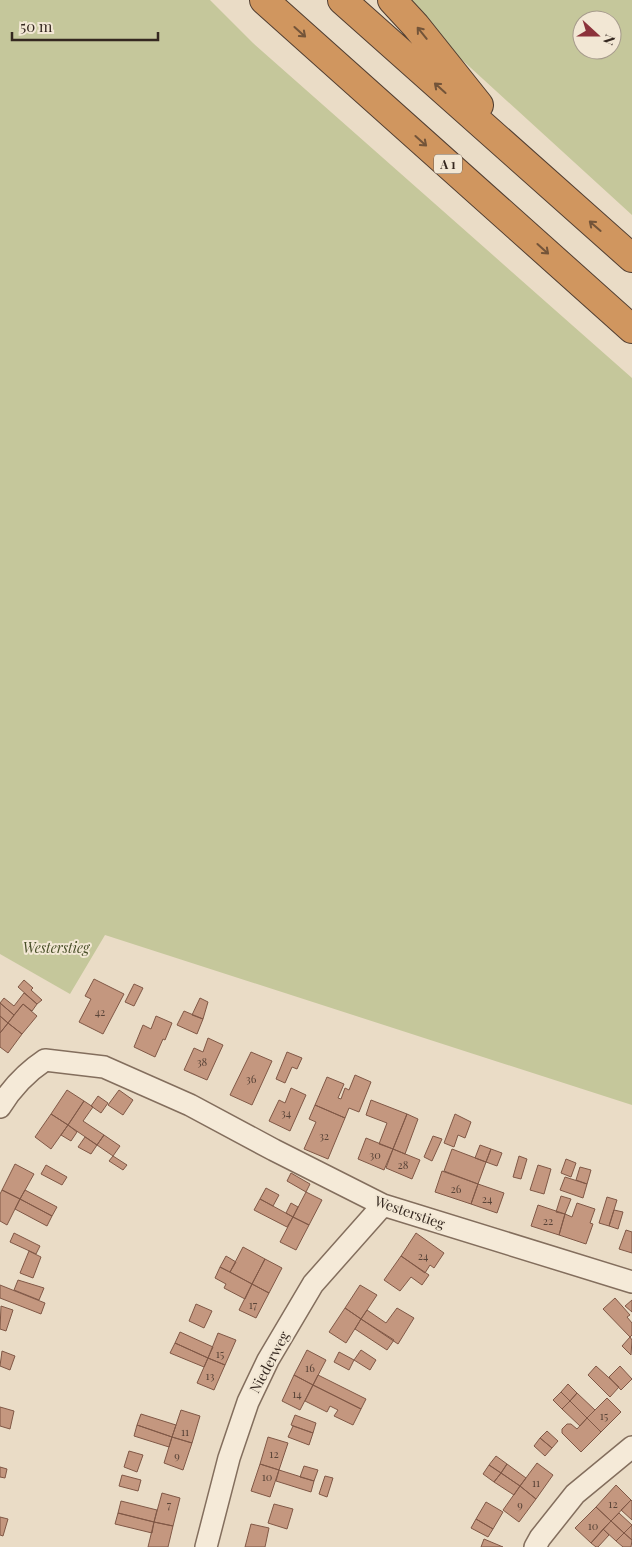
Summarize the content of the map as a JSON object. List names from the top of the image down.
{
  "streets": {
    "highway": ["A 1"],
    "street": ["Westerstieg", "Niederweg"]
  },
  "crossings": [
    ["Westerstieg", "Niederweg"]
  ],
  "parks": ["Westerstieg"],
  "house_numbers": [
    "42",
    "38",
    "36",
    "34",
    "32",
    "30",
    "28",
    "26",
    "24",
    "22",
    "24",
    "17",
    "15",
    "16",
    "13",
    "14",
    "15",
    "11",
    "12",
    "9",
    "10",
    "11",
    "12",
    "7",
    "9",
    "10"
  ],
  "scale_bar": "50 m",
  "north": "right"
}
